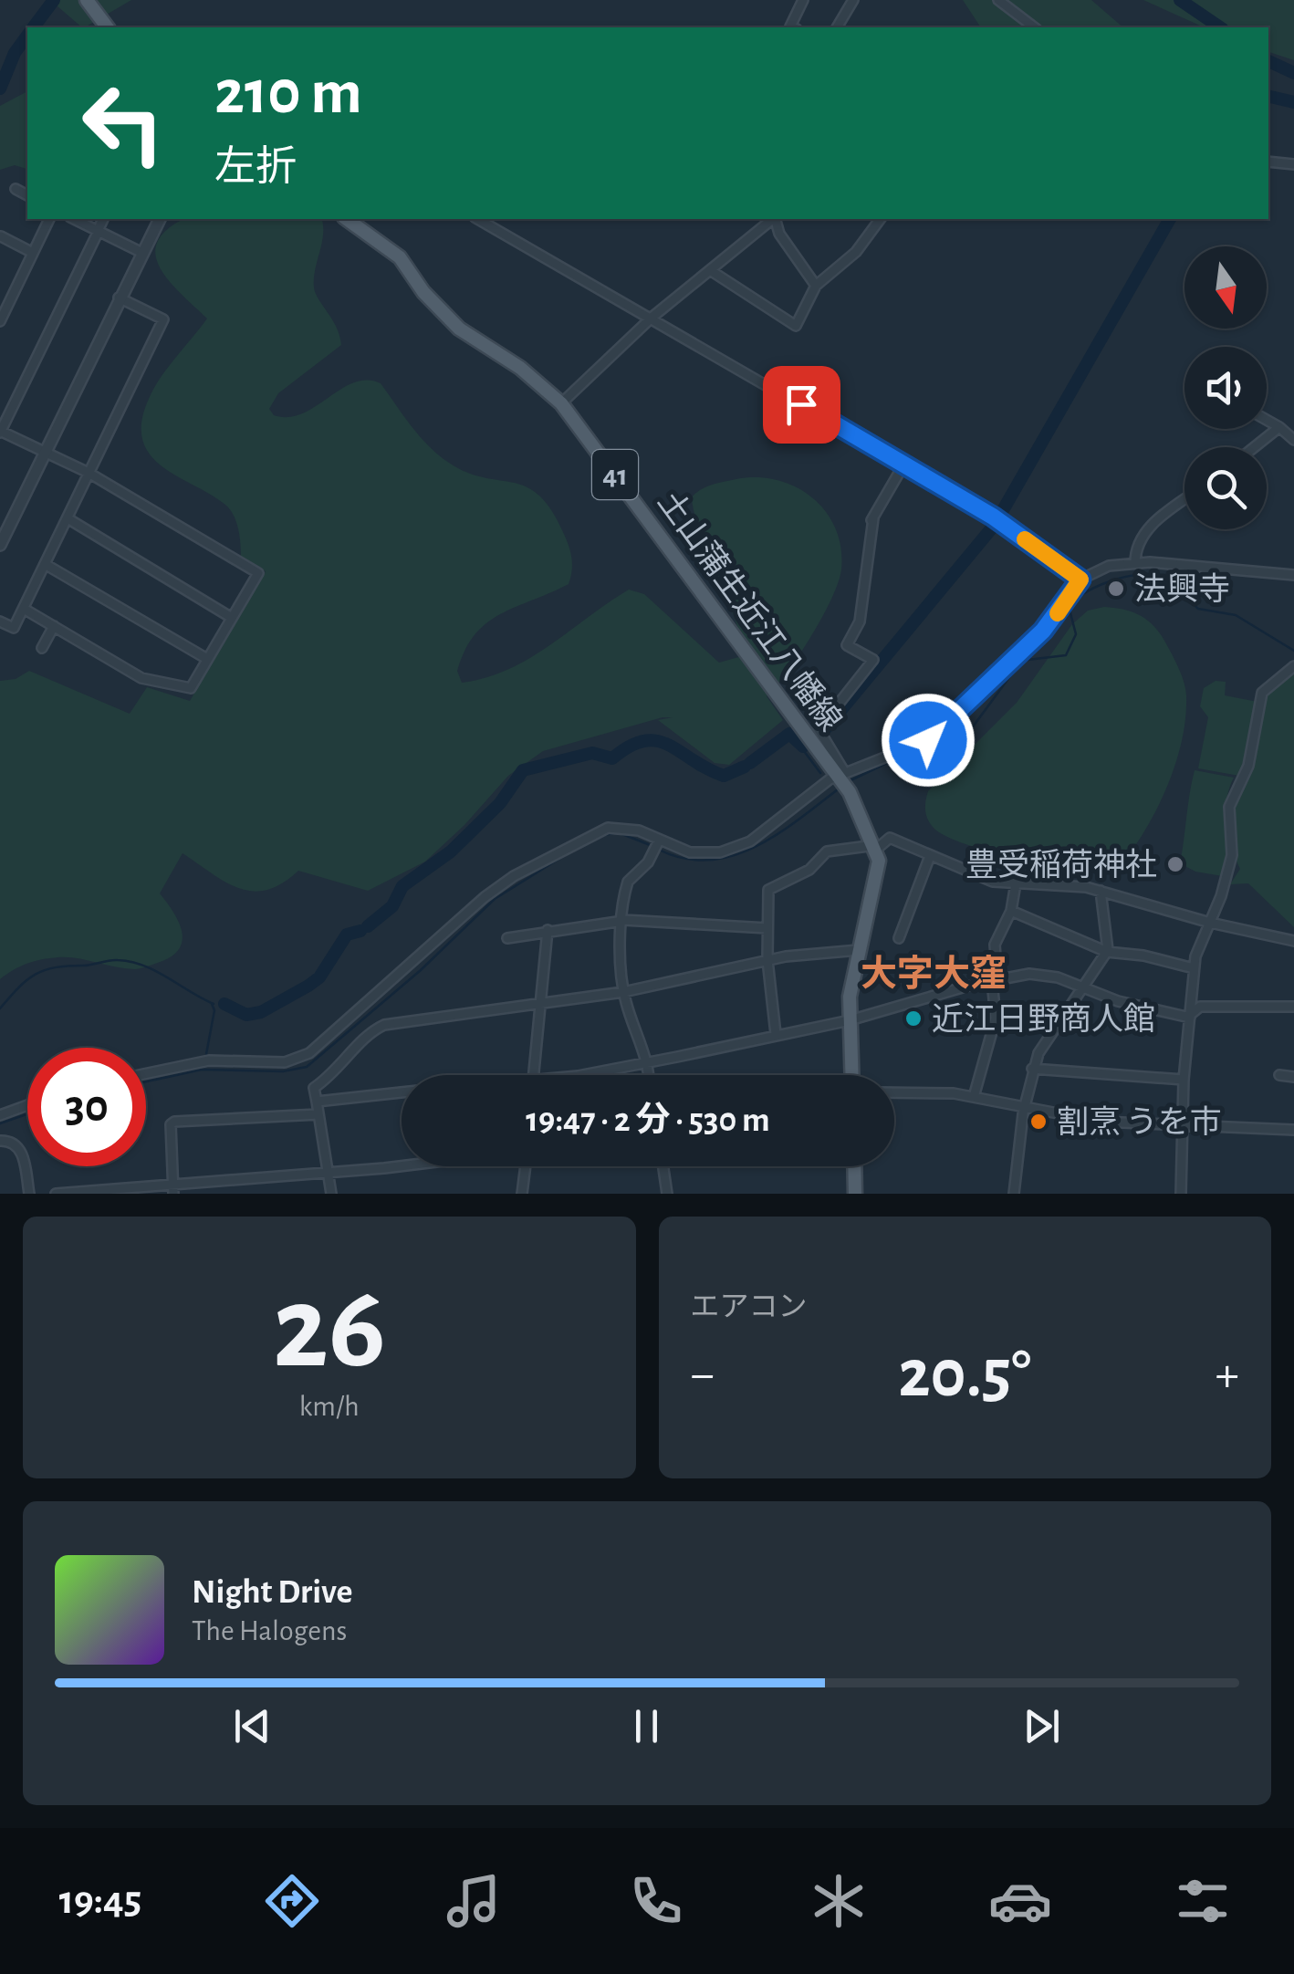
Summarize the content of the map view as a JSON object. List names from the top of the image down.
{
  "streets": {
    "main road": ["41", "土山蒲生近江八幡線"]
  },
  "districts": ["大字大窪"],
  "places": [
    "法興寺",
    "豊受稲荷神社",
    "近江日野商人館",
    "割烹 うを市"
  ],
  "north": "bottom",
  "page": {
    "turn": ["210 m", "左折"],
    "limit": "30",
    "trip": "19:47 · 2 分 · 530 m",
    "tile": [
      ["26", "km/h"],
      "エアコン"
    ],
    "heat": ["−", "20.5°", "+"],
    "song": ["Night Drive", "The Halogens"],
    "tabs": "19:45"
  }
}
